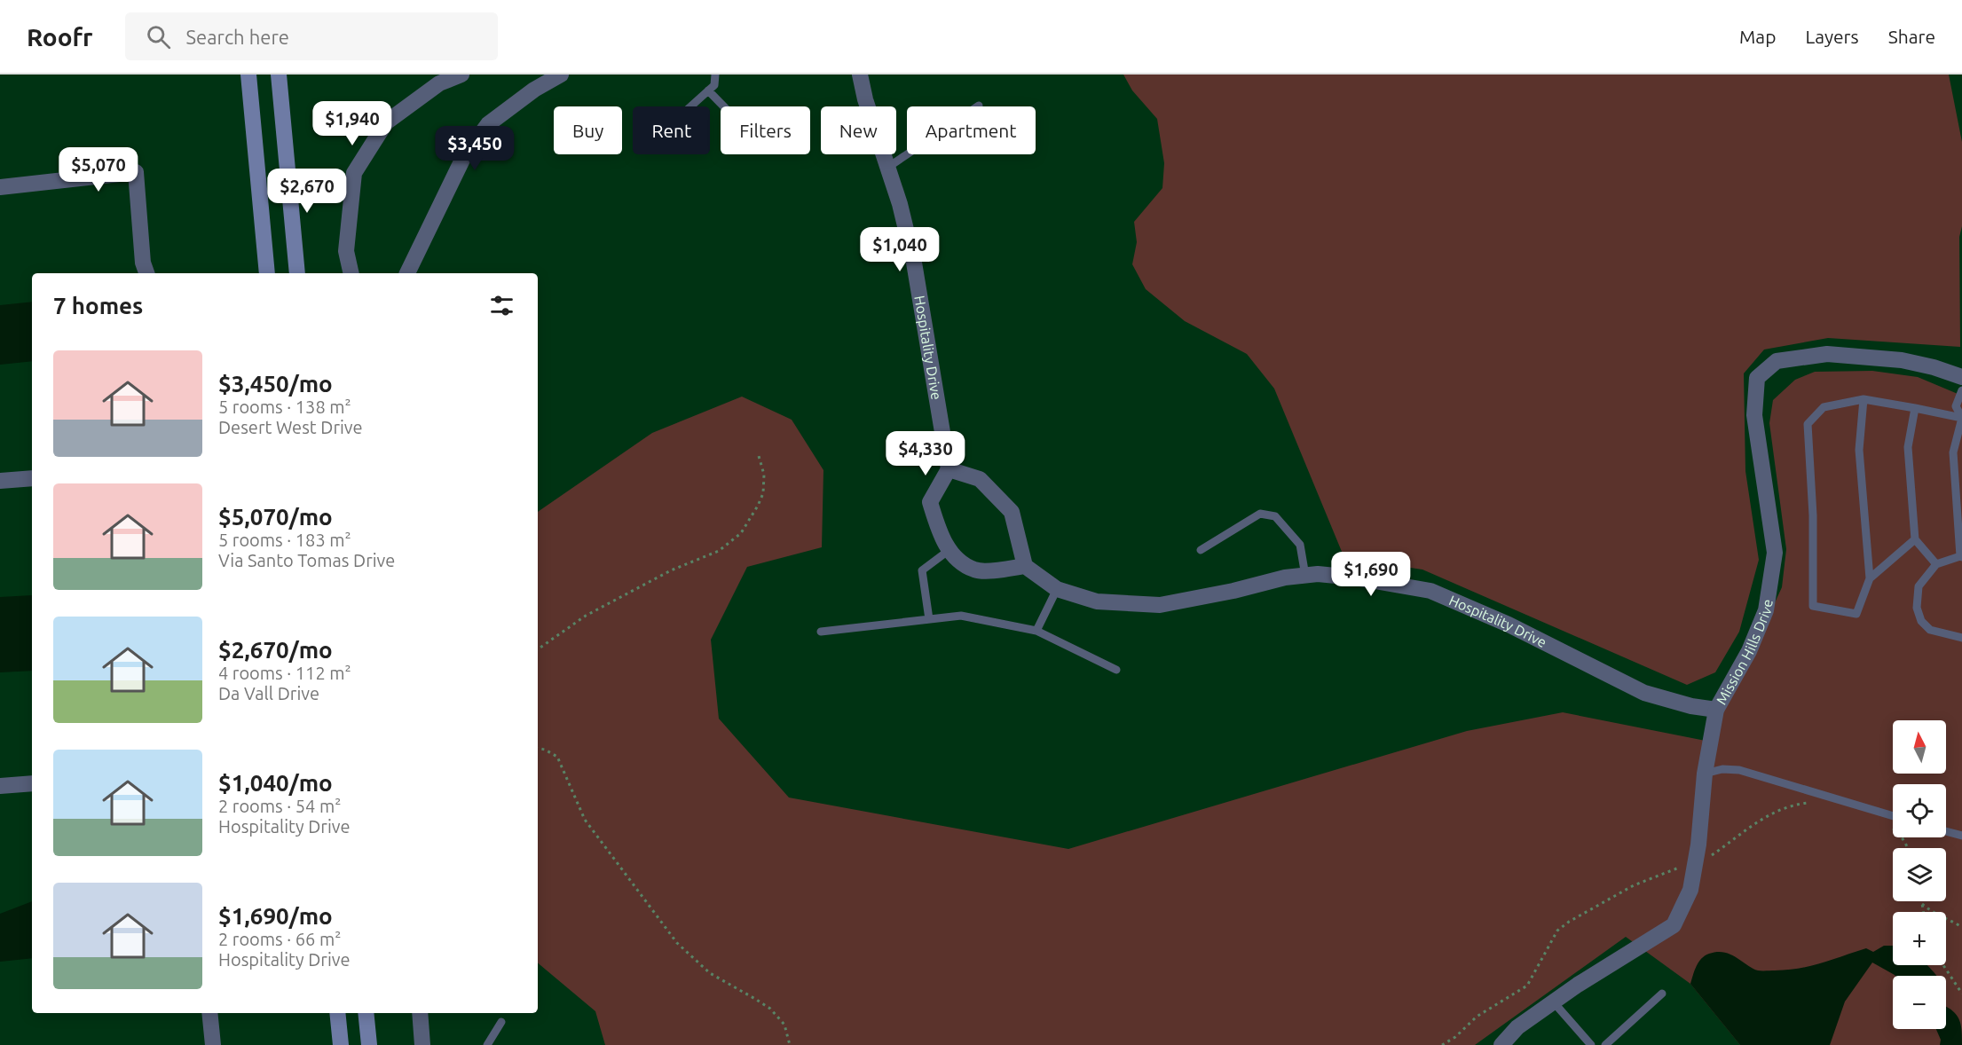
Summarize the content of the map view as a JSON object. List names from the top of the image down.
{
  "streets": {
    "street": ["Hospitality Drive", "Mission Hills Drive"]
  },
  "crossings": [
    ["Hospitality Drive", "Mission Hills Drive"]
  ],
  "north": "top",
  "page": {
    "header": "Roofr",
    "search": "Search here",
    "nav": ["Map", "Layers", "Share"],
    "price": [
      "$1,940",
      "$3,450",
      "$5,070",
      "$2,670",
      "$1,040",
      "$4,330",
      "$1,690"
    ],
    "chip": [
      "Buy",
      "Rent",
      "Filters",
      "New",
      "Apartment"
    ],
    "heading": "7 homes",
    "list": [
      {
        "name": "$3,450/mo",
        "note": "5 rooms · 138 m² · Desert West Drive"
      },
      {
        "name": "$5,070/mo",
        "note": "5 rooms · 183 m² · Via Santo Tomas Drive"
      },
      {
        "name": "$2,670/mo",
        "note": "4 rooms · 112 m² · Da Vall Drive"
      },
      {
        "name": "$1,040/mo",
        "note": "2 rooms · 54 m² · Hospitality Drive"
      },
      {
        "name": "$1,690/mo",
        "note": "2 rooms · 66 m² · Hospitality Drive"
      }
    ],
    "map_buttons": ["+", "−"]
  }
}
